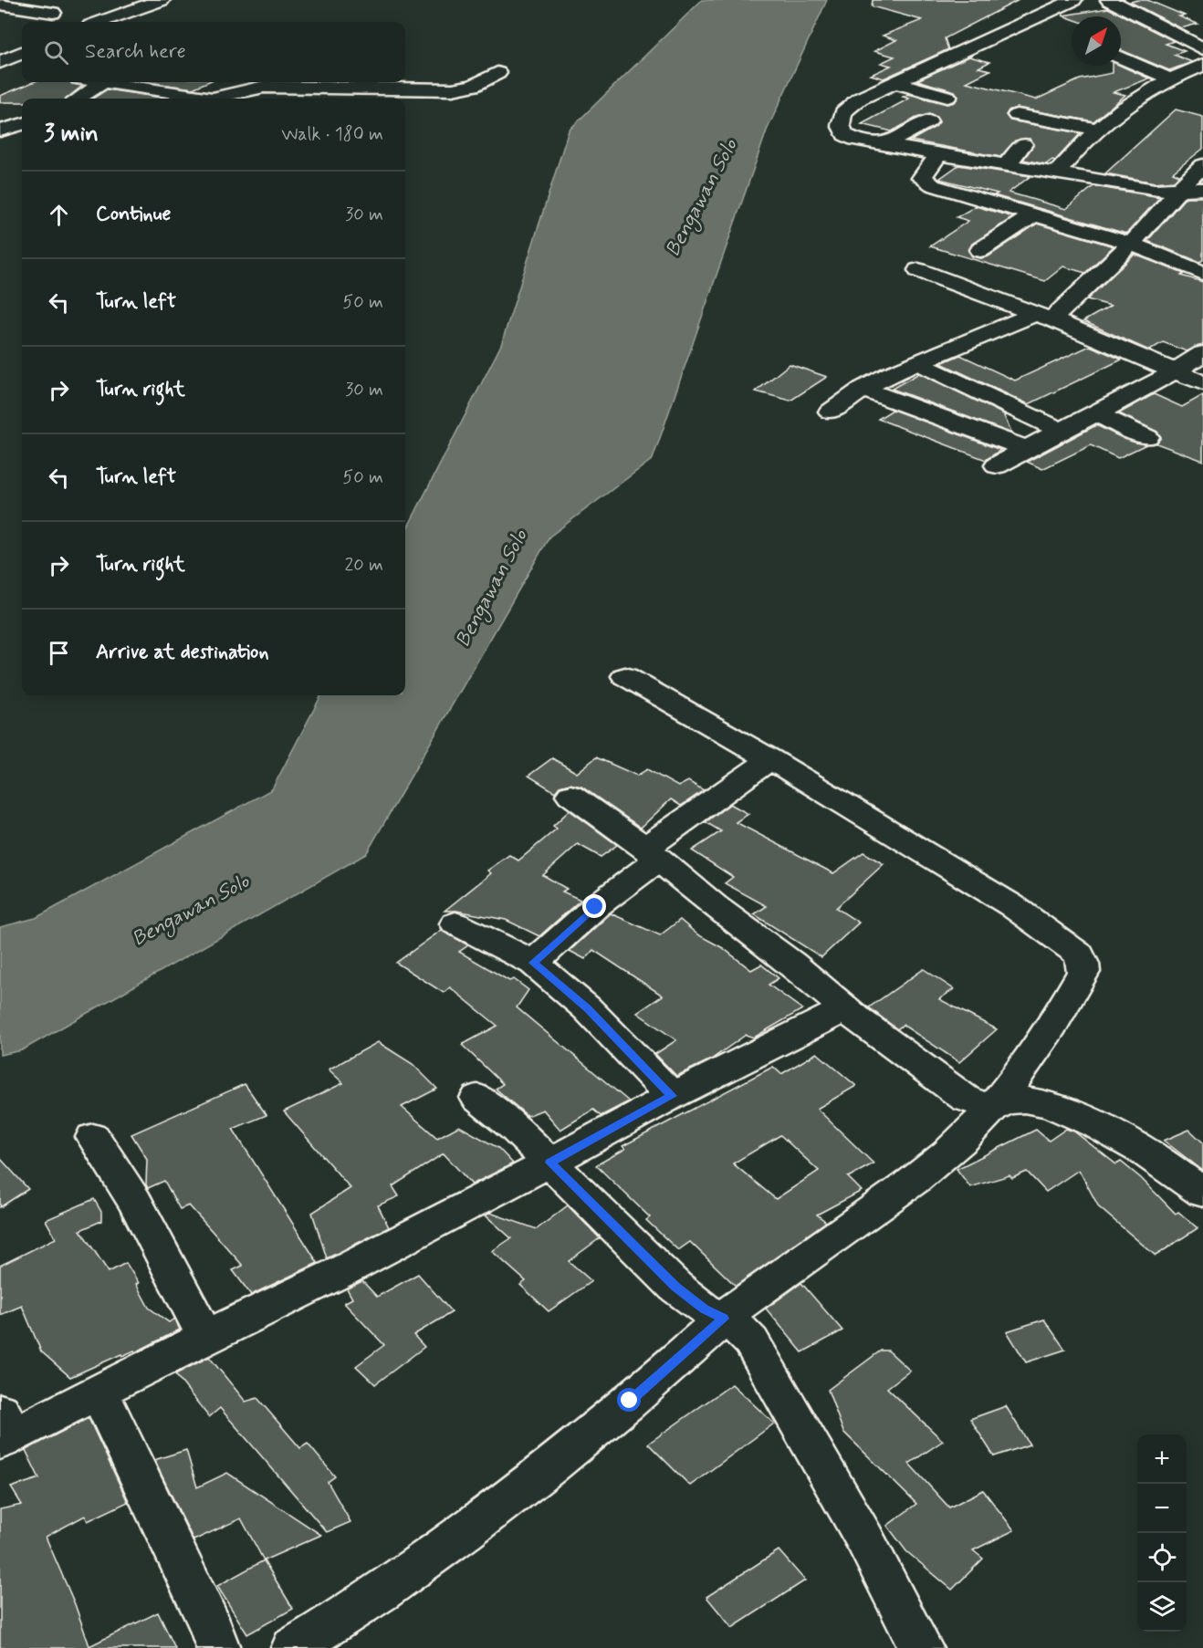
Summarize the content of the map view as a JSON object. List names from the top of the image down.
{
  "water": ["Bengawan Solo"],
  "north": "top right",
  "page": {
    "search": "Search here",
    "heading": ["3 min", "Walk · 180 m"],
    "list": [
      ["Continue", "30 m"],
      ["Turn left", "50 m"],
      ["Turn right", "30 m"],
      ["Turn left", "50 m"],
      ["Turn right", "20 m"],
      "Arrive at destination"
    ],
    "map_buttons": ["+", "−"]
  }
}
